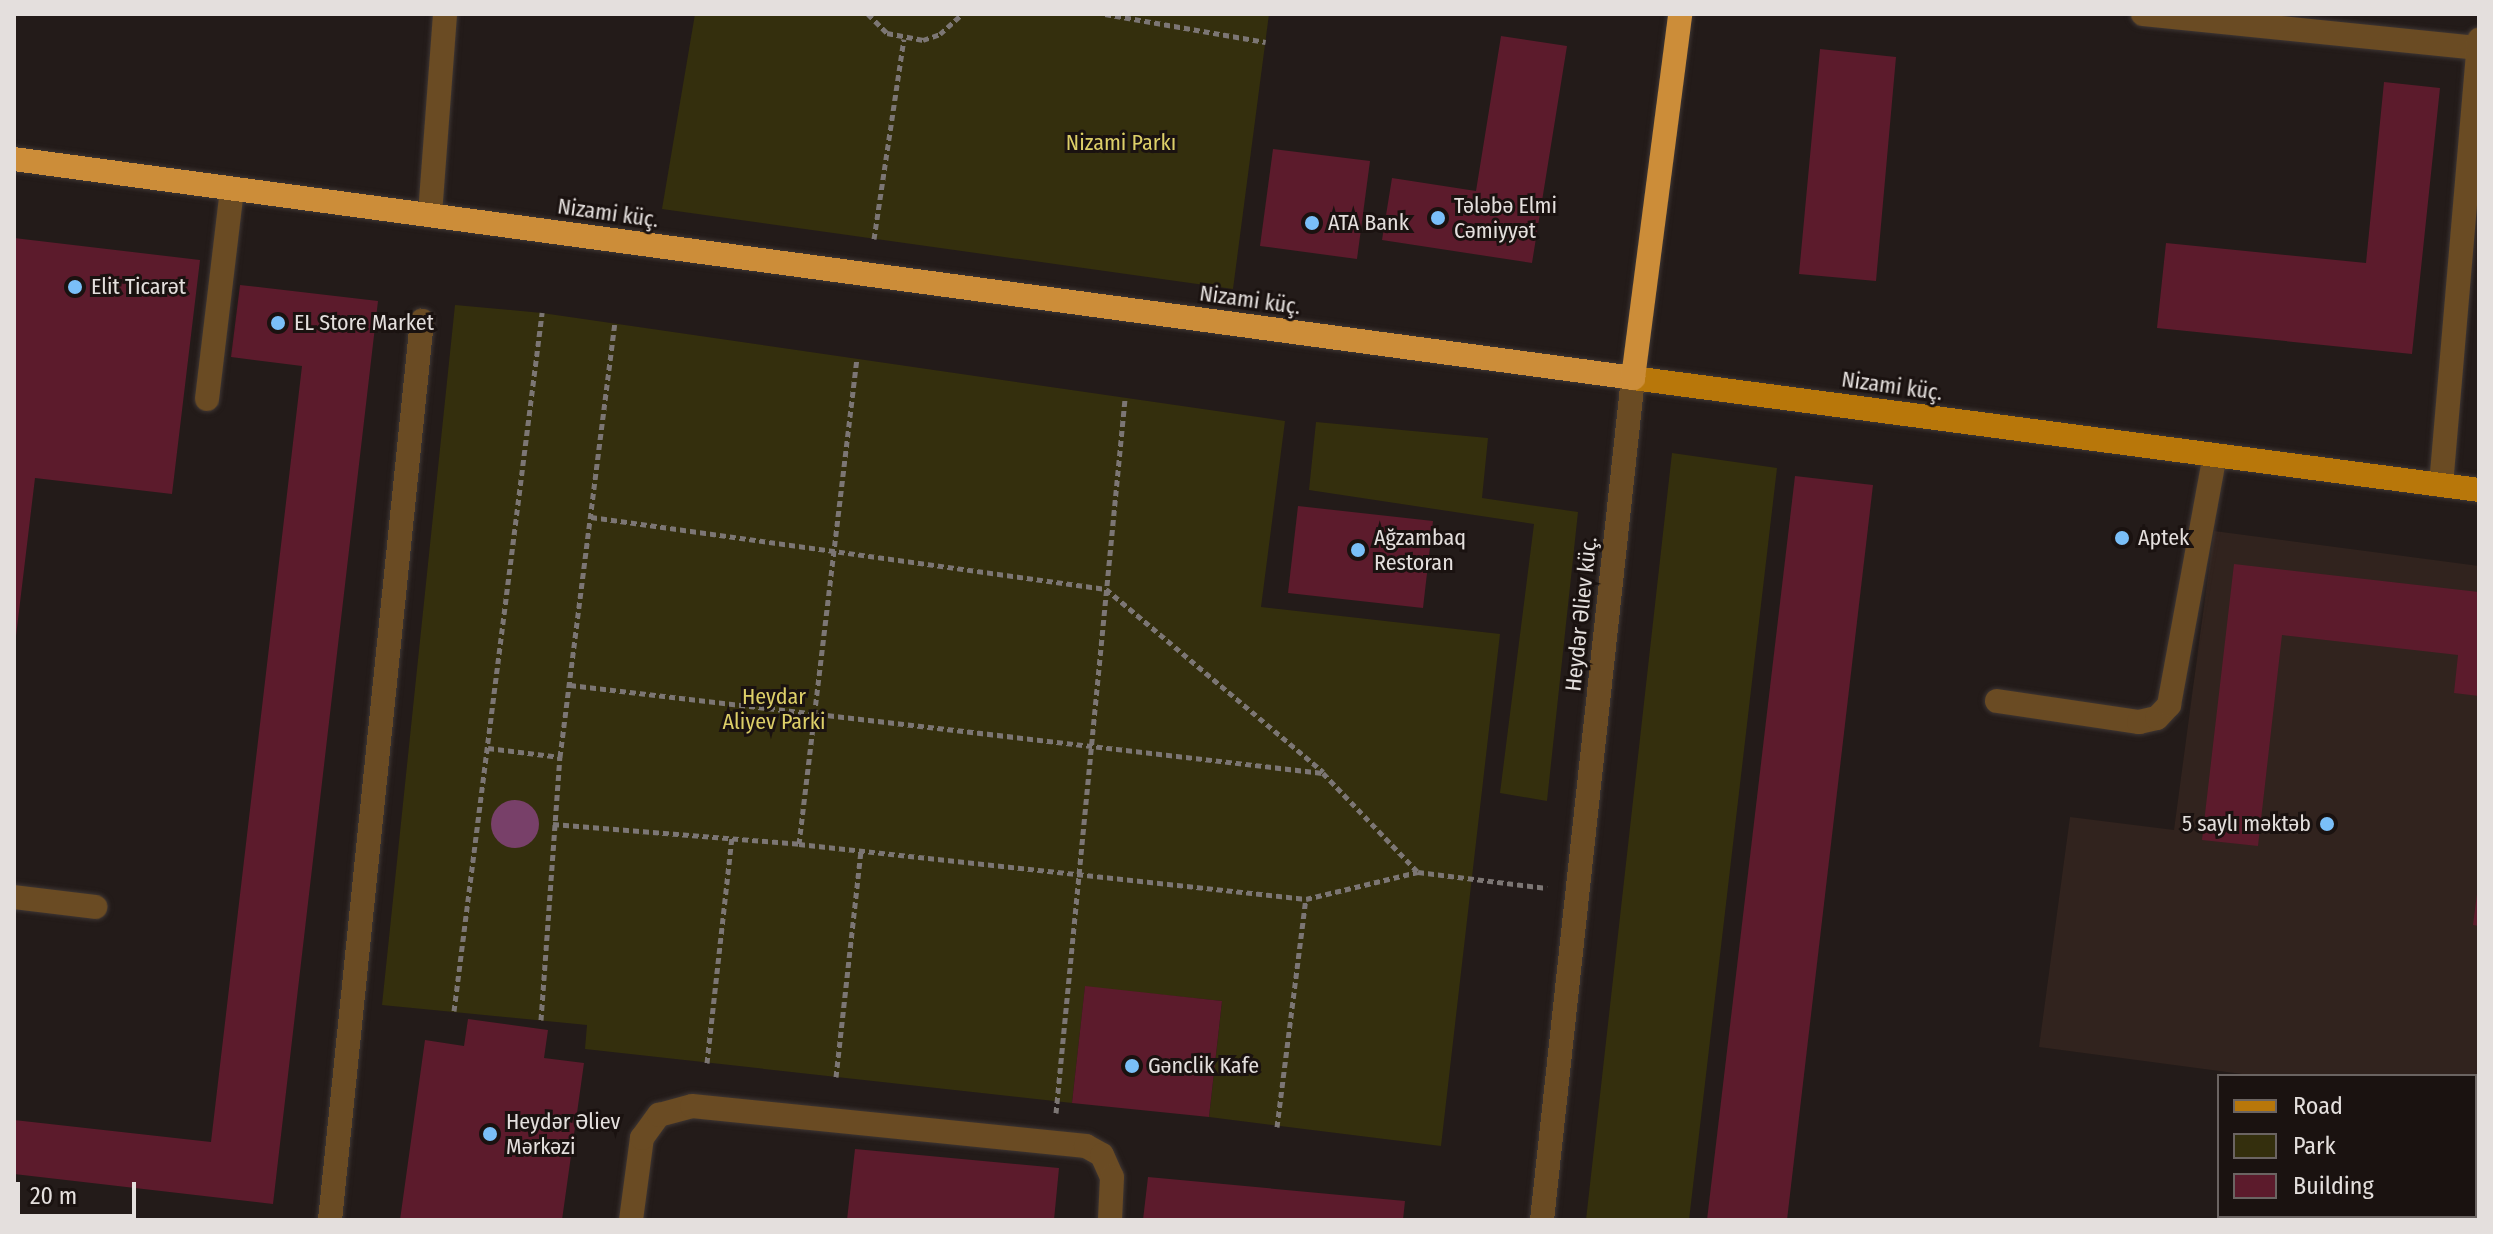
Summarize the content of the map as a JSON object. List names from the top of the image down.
{
  "streets": {
    "highway": ["Nizami küç.", "Heydər Əliev küç."]
  },
  "crossings": [
    ["Nizami küç.", "Heydər Əliev küç."]
  ],
  "parks": ["Nizami Parkı", "Heydar Aliyev Parki"],
  "places": [
    "Tələbə Elmi Cəmiyyət",
    "ATA Bank",
    "Elit Ticarət",
    "EL Store Market",
    "Aptek",
    "Ağzambaq Restoran",
    "5 saylı məktəb",
    "Gənclik Kafe",
    "Heydər Əliev Mərkəzi"
  ],
  "legend": ["Road", "Park", "Building"],
  "scale_bar": "20 m"
}
